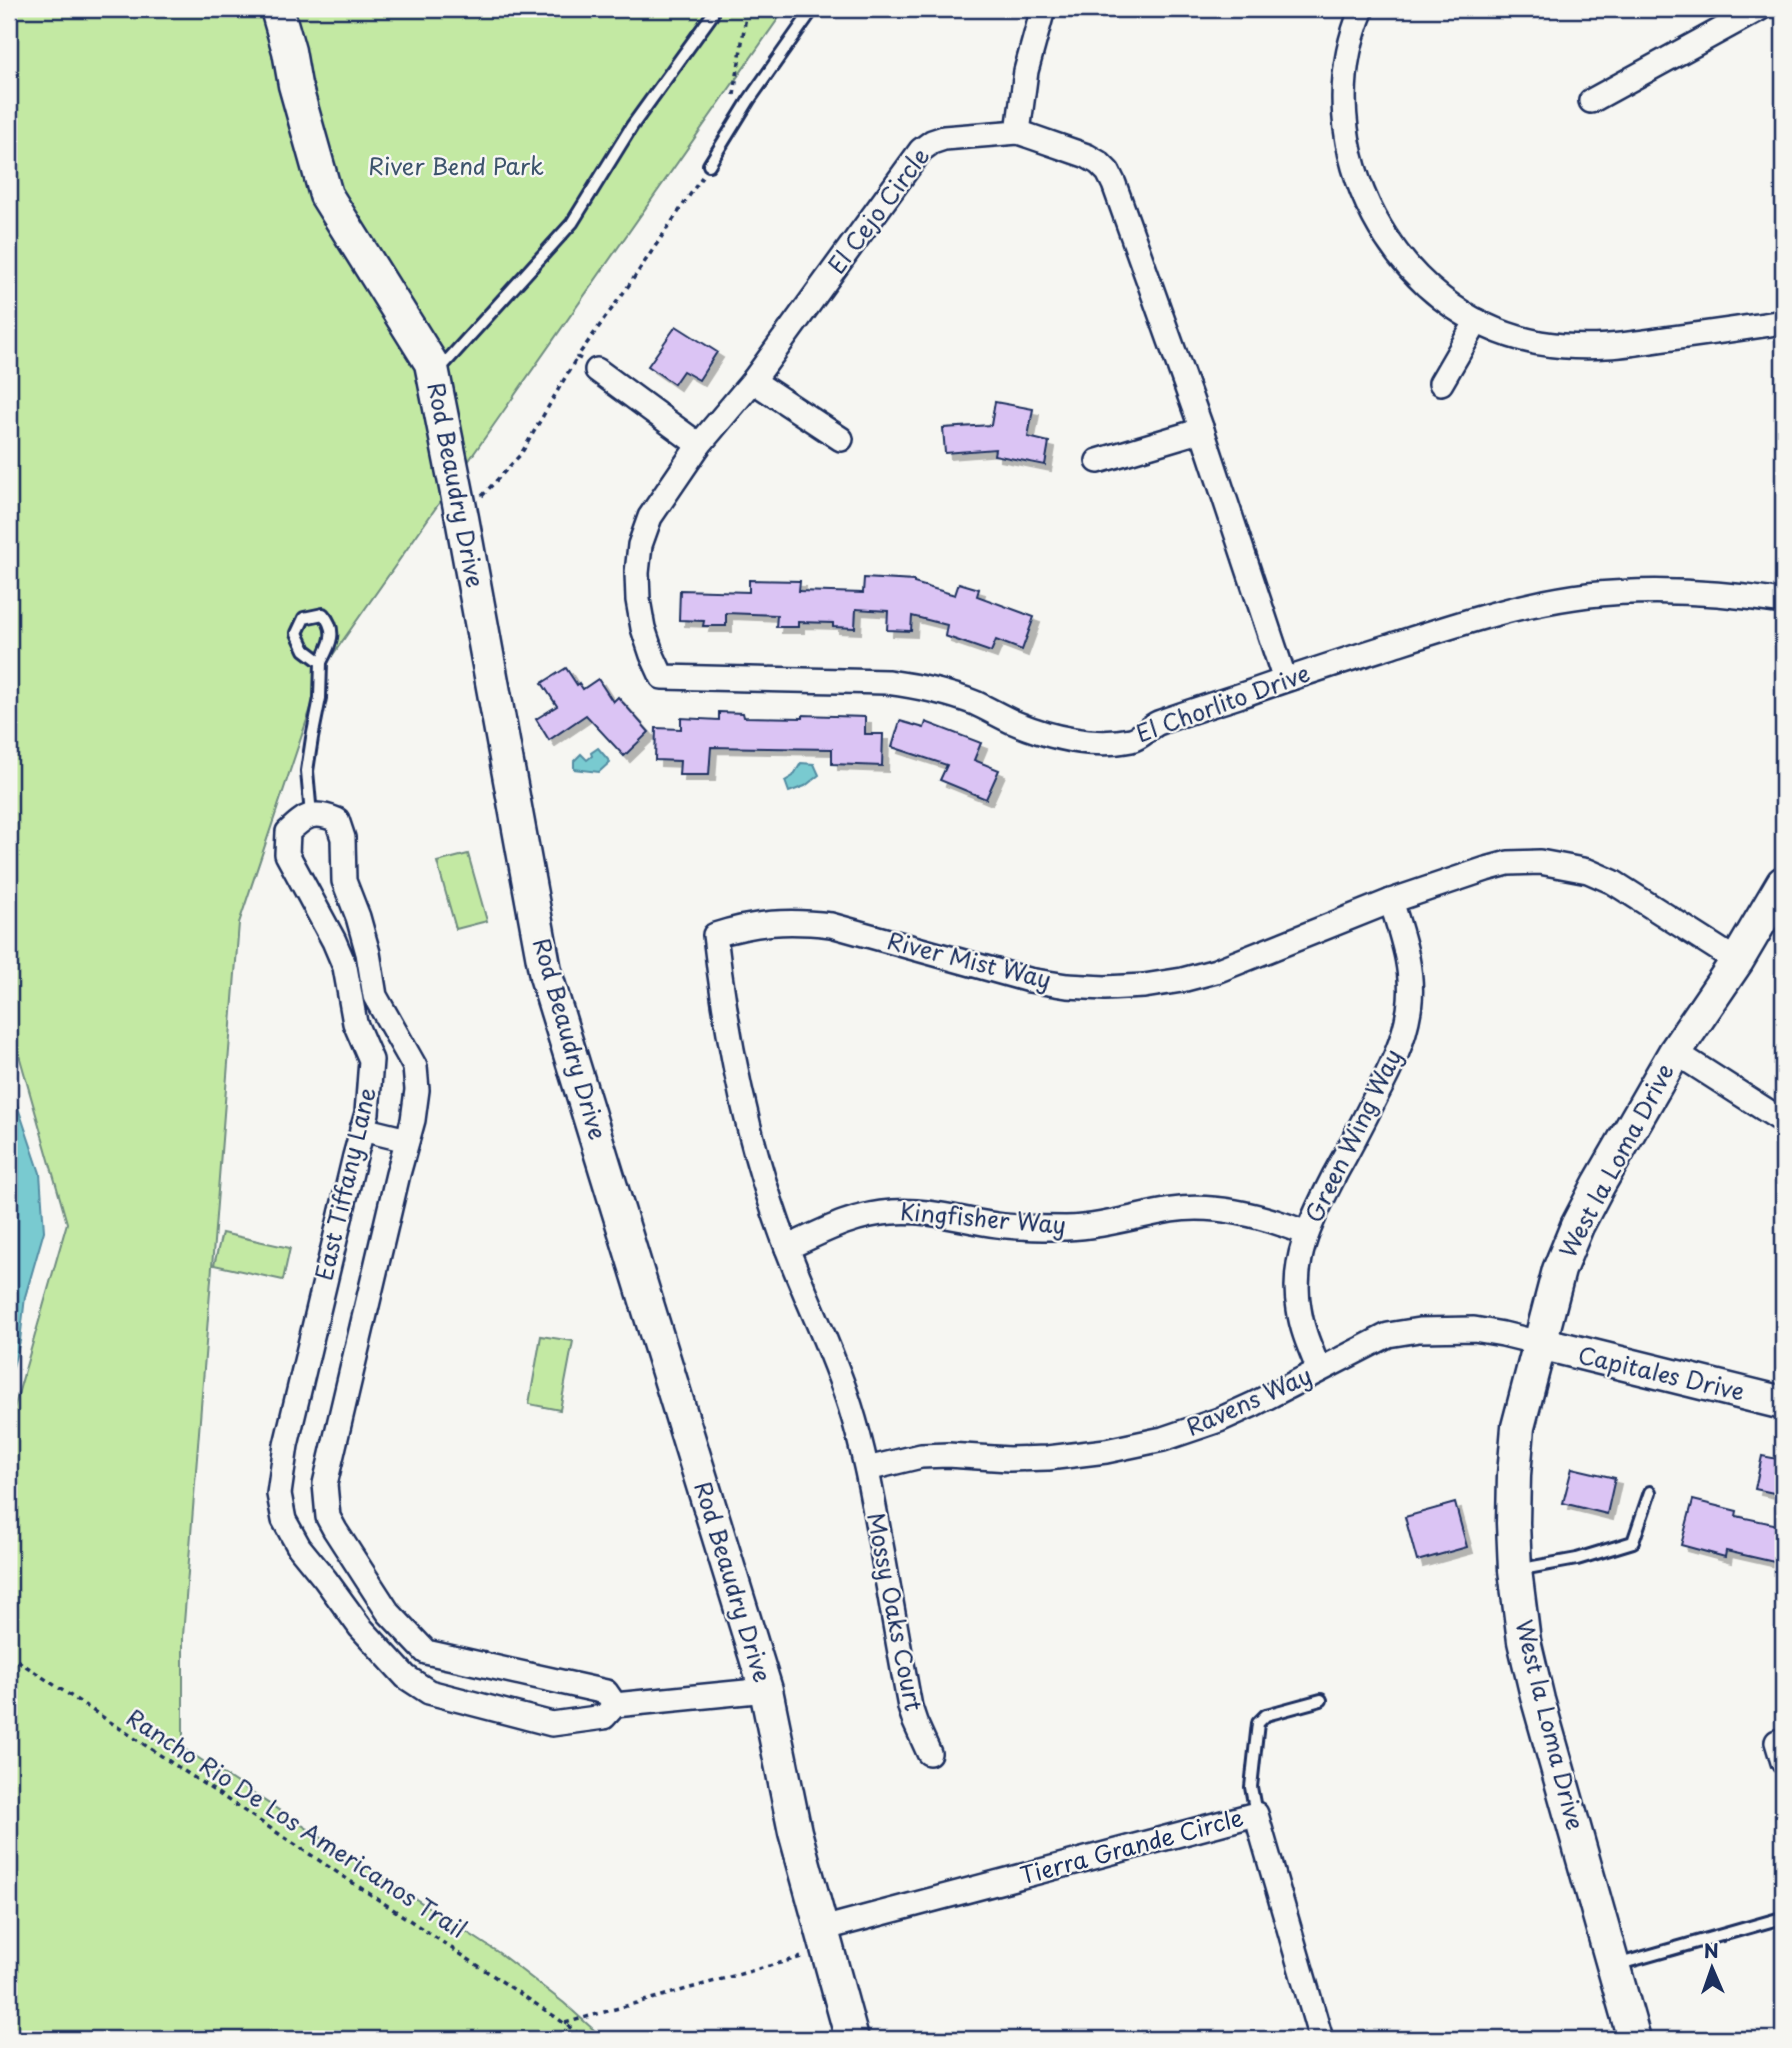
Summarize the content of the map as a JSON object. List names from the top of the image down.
{
  "streets": {
    "street": [
      "El Cejo Circle",
      "Rod Beaudry Drive",
      "El Chorlito Drive",
      "River Mist Way",
      "Green Wing Way",
      "West la Loma Drive",
      "East Tiffany Lane",
      "Kingfisher Way",
      "Capitales Drive",
      "Ravens Way",
      "Mossy Oaks Court",
      "Tierra Grande Circle"
    ],
    "path": ["Rancho Rio De Los Americanos Trail"]
  },
  "crossings": [
    ["El Cejo Circle", "El Chorlito Drive"],
    ["Rod Beaudry Drive", "East Tiffany Lane"],
    ["Rod Beaudry Drive", "Tierra Grande Circle"],
    ["River Mist Way", "Green Wing Way"],
    ["River Mist Way", "West la Loma Drive"],
    ["River Mist Way", "Kingfisher Way"],
    ["River Mist Way", "Ravens Way"],
    ["River Mist Way", "Mossy Oaks Court"],
    ["Green Wing Way", "Kingfisher Way"],
    ["Green Wing Way", "Ravens Way"],
    ["West la Loma Drive", "Capitales Drive"],
    ["West la Loma Drive", "Ravens Way"],
    ["Capitales Drive", "Ravens Way"],
    ["Ravens Way", "Mossy Oaks Court"]
  ],
  "parks": ["River Bend Park"],
  "north": "top"
}
